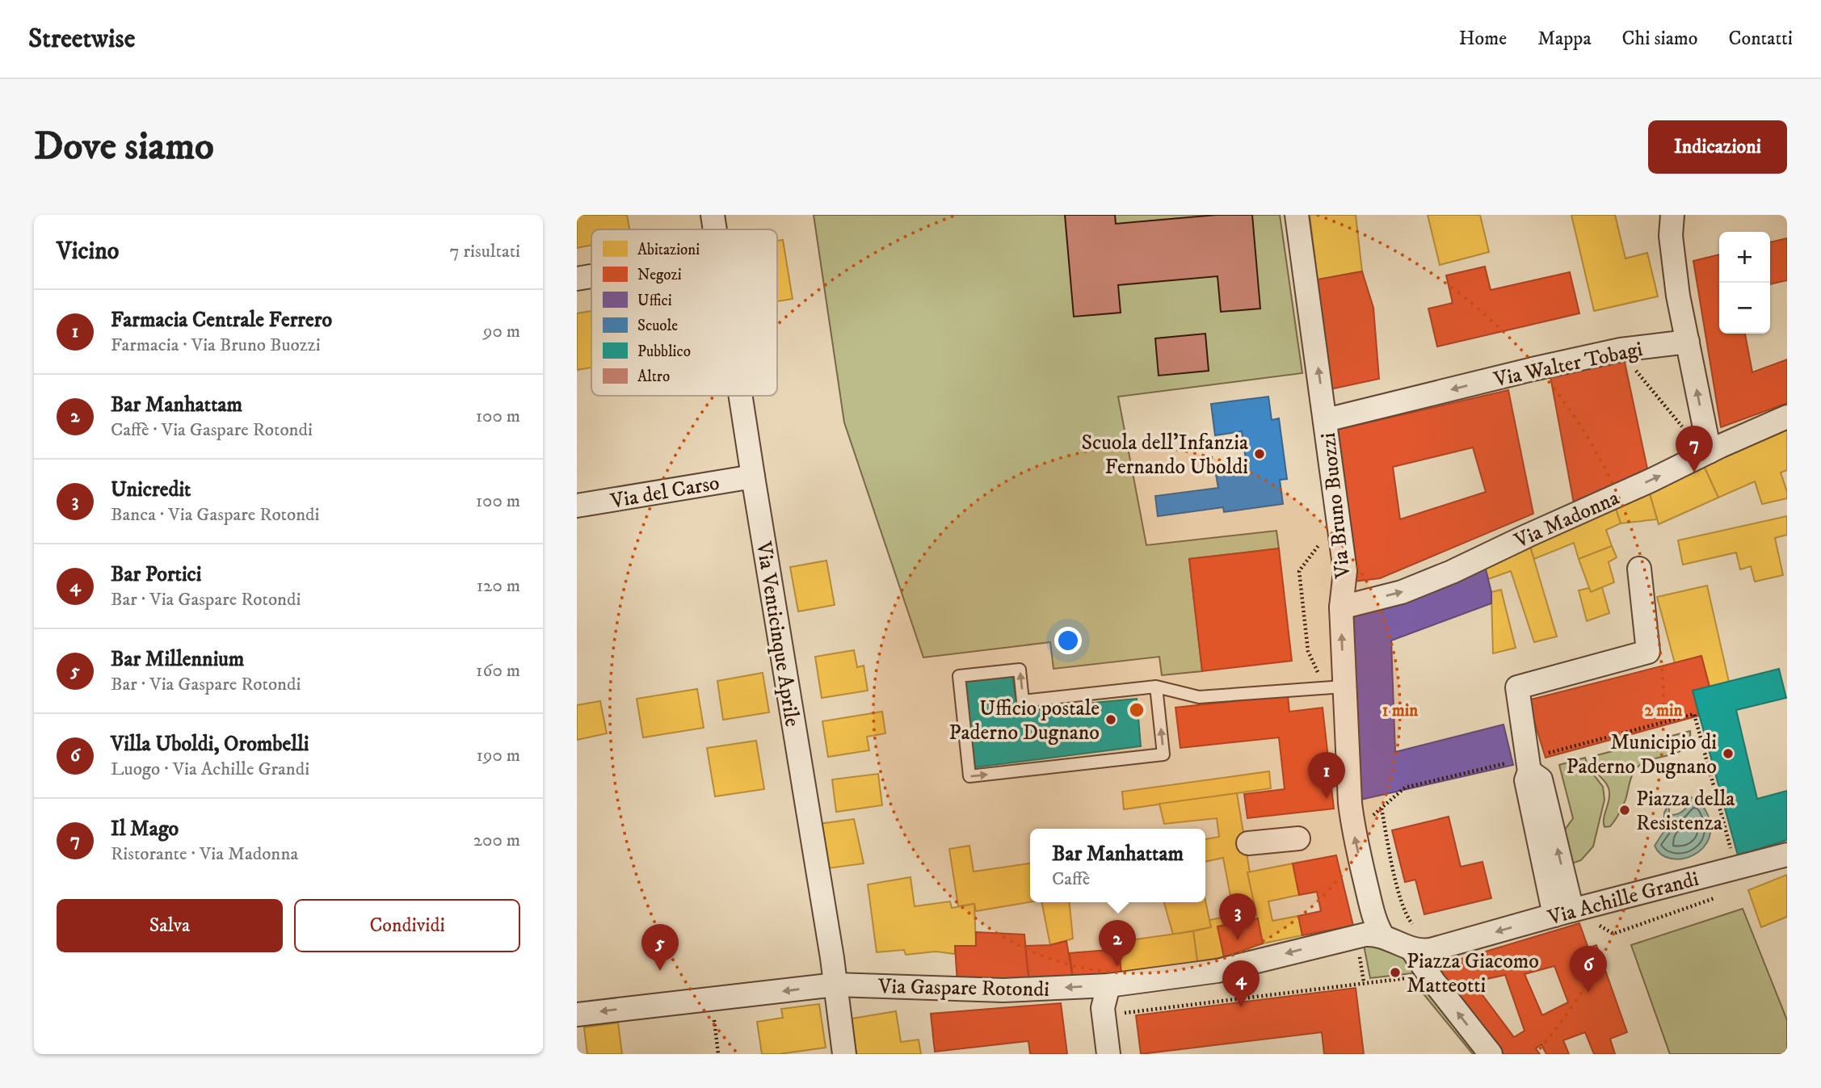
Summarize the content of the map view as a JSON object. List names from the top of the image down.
{
  "streets": {
    "street": [
      "Via Walter Tobagi",
      "Via del Carso",
      "Via Bruno Buozzi",
      "Via Madonna",
      "Via Venticinque Aprile",
      "Via Achille Grandi",
      "Via Gaspare Rotondi"
    ]
  },
  "crossings": [
    ["Via Walter Tobagi", "Via Bruno Buozzi"],
    ["Via del Carso", "Via Venticinque Aprile"],
    ["Via Bruno Buozzi", "Via Madonna"],
    ["Via Venticinque Aprile", "Via Gaspare Rotondi"]
  ],
  "one_way": [
    "Via Walter Tobagi",
    "Via Bruno Buozzi",
    "Via Madonna",
    "Via Achille Grandi",
    "Via Gaspare Rotondi"
  ],
  "places": [
    "Scuola dell'Infanzia Fernando Uboldi",
    "Ufficio postale Paderno Dugnano",
    "Municipio di Paderno Dugnano",
    "Piazza della Resistenza",
    "Piazza Giacomo Matteotti"
  ],
  "legend": [
    "Abitazioni",
    "Negozi",
    "Uffici",
    "Scuole",
    "Pubblico",
    "Altro"
  ],
  "page": {
    "header": "Streetwise",
    "nav": [
      "Home",
      "Mappa",
      "Chi siamo",
      "Contatti"
    ],
    "buttons": [
      "Indicazioni",
      ["Salva", "Condividi"]
    ],
    "title": "Dove siamo",
    "heading": ["Vicino", "7 risultati"],
    "map_buttons": ["+", "−"],
    "list": [
      {
        "mark": "1",
        "name": "Farmacia Centrale Ferrero",
        "note": "Farmacia · Via Bruno Buozzi",
        "value": "90 m"
      },
      {
        "mark": "2",
        "name": "Bar Manhattam",
        "note": "Caffè · Via Gaspare Rotondi",
        "value": "100 m"
      },
      {
        "mark": "3",
        "name": "Unicredit",
        "note": "Banca · Via Gaspare Rotondi",
        "value": "100 m"
      },
      {
        "mark": "4",
        "name": "Bar Portici",
        "note": "Bar · Via Gaspare Rotondi",
        "value": "120 m"
      },
      {
        "mark": "5",
        "name": "Bar Millennium",
        "note": "Bar · Via Gaspare Rotondi",
        "value": "160 m"
      },
      {
        "mark": "6",
        "name": "Villa Uboldi, Orombelli",
        "note": "Luogo · Via Achille Grandi",
        "value": "190 m"
      },
      {
        "mark": "7",
        "name": "Il Mago",
        "note": "Ristorante · Via Madonna",
        "value": "200 m"
      }
    ],
    "pins": [
      "7",
      "1",
      "3",
      "2",
      "5",
      "6",
      "4"
    ],
    "popup": ["Bar Manhattam", "Caffè"]
  },
  "rings": ["1 min", "2 min"]
}
